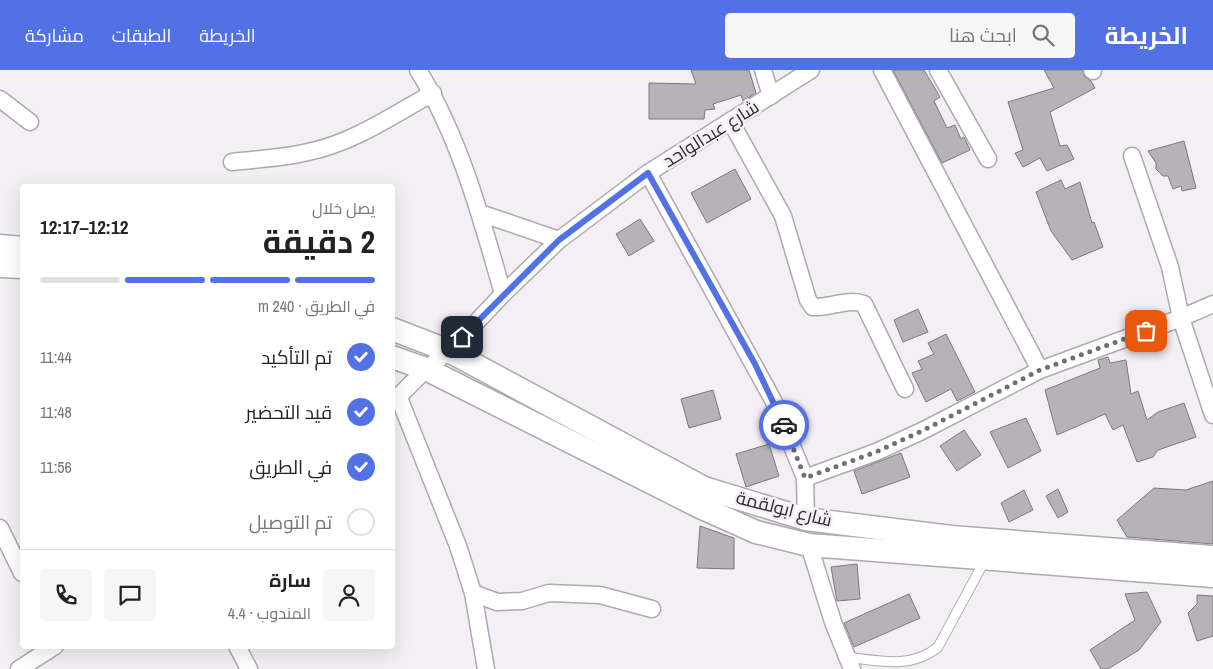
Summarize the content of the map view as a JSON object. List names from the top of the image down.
{
  "streets": {
    "street": ["شارع عبدالواحد", "شارع ابولقمة"]
  },
  "crossings": [
    ["شارع عبدالواحد", "شارع ابولقمة"]
  ],
  "page": {
    "header": "الخريطة",
    "search": "ابحث هنا",
    "nav": ["الخريطة", "الطبقات", "مشاركة"],
    "heading": ["2 دقيقة", "يصل خلال", "12:12–12:17"],
    "panel": ["سارة", "المندوب · 4.4"],
    "bar": "في الطريق · 240 m",
    "list": [
      ["تم التأكيد", "11:44"],
      ["قيد التحضير", "11:48"],
      ["في الطريق", "11:56"],
      "تم التوصيل"
    ]
  }
}
